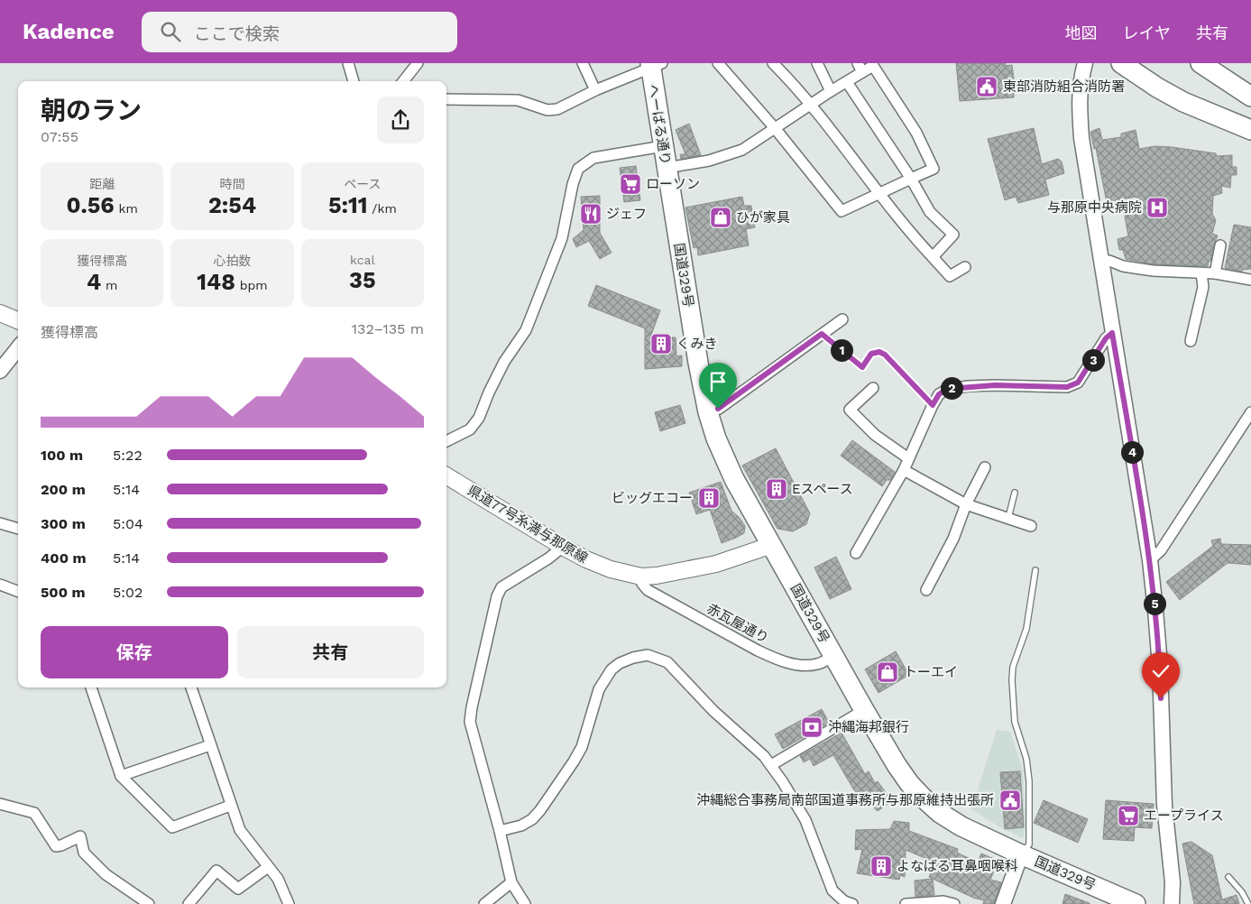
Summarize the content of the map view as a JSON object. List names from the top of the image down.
{
  "streets": {
    "highway": ["へーばる通り", "国道329号"],
    "main road": ["県道77号糸満与那原線"],
    "street": ["赤瓦屋通り"]
  },
  "crossings": [
    ["へーばる通り", "国道329号"],
    ["国道329号", "県道77号糸満与那原線"],
    ["国道329号", "赤瓦屋通り"],
    ["県道77号糸満与那原線", "赤瓦屋通り"]
  ],
  "places": {
    "public building": ["東部消防組合消防署", "沖縄総合事務局南部国道事務所与那原維持出張所"],
    "supermarket": ["ローソン", "エープライス"],
    "hospital": ["与那原中央病院"],
    "restaurant": ["ジェフ"],
    "shop": ["ひが家具", "トーエイ"],
    "building": [
      "くみき",
      "Eスペース",
      "ビッグエコー",
      "よなばる耳鼻咽喉科"
    ],
    "bank": ["沖縄海邦銀行"]
  },
  "page": {
    "header": "Kadence",
    "search": "ここで検索",
    "nav": ["地図", "レイヤ", "共有"],
    "heading": ["朝のラン", "07:55"],
    "stats": [
      ["距離", "0.56 km"],
      ["時間", "2:54"],
      ["ペース", "5:11 /km"],
      ["獲得標高", "4 m"],
      ["心拍数", "148 bpm"],
      ["kcal", "35"]
    ],
    "chart": ["獲得標高", "132–135 m"],
    "pins": [
      "1",
      "3",
      "2",
      "4",
      "5"
    ],
    "list": [
      {
        "name": "100 m",
        "note": "5:22"
      },
      {
        "name": "200 m",
        "note": "5:14"
      },
      {
        "name": "300 m",
        "note": "5:04"
      },
      {
        "name": "400 m",
        "note": "5:14"
      },
      {
        "name": "500 m",
        "note": "5:02"
      }
    ],
    "buttons": ["保存", "共有"]
  }
}
